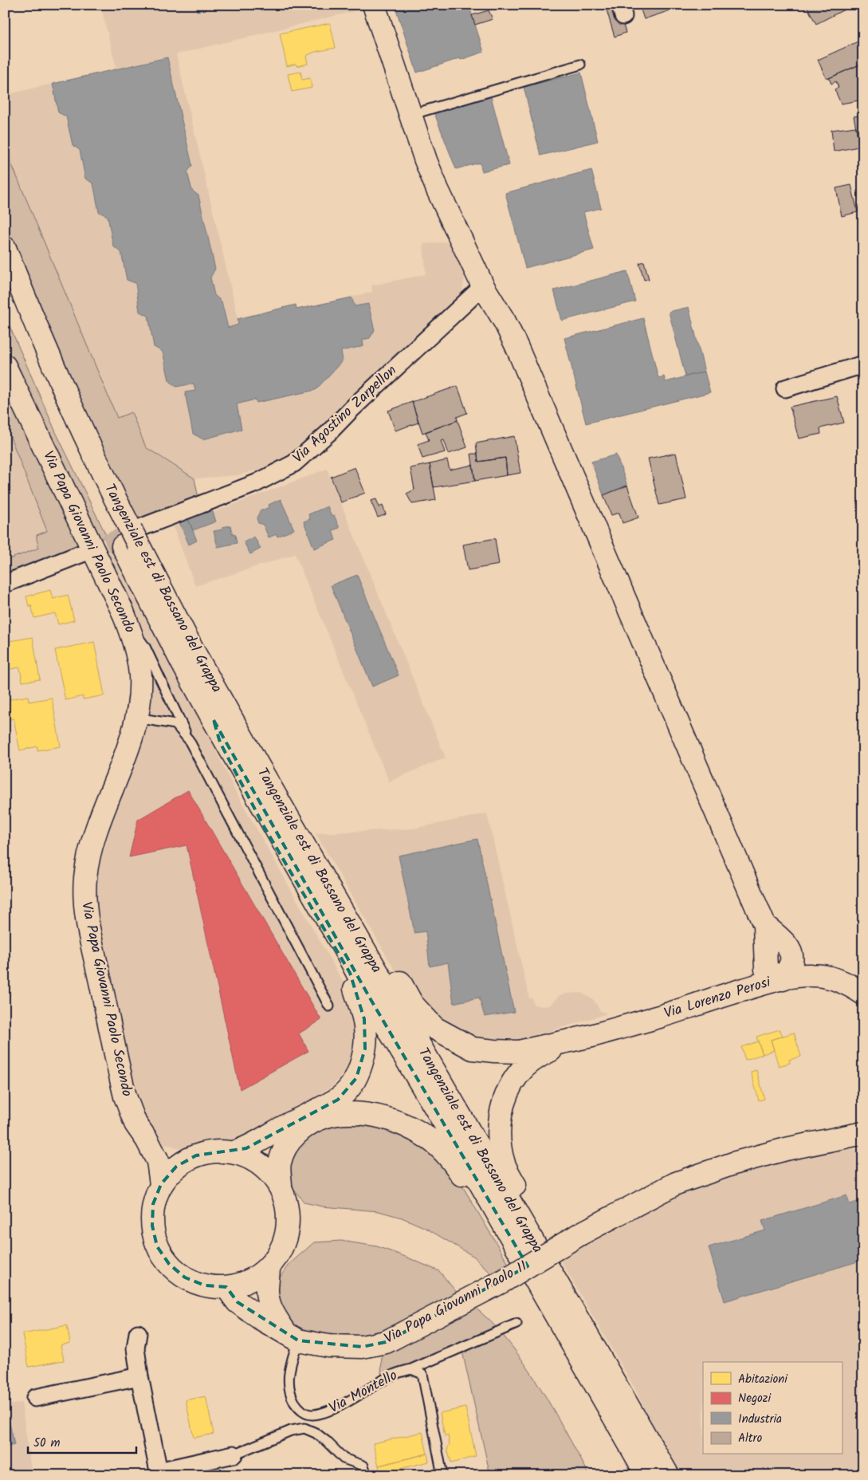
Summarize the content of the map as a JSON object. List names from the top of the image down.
{
  "streets": {
    "main road": [
      "Via Papa Giovanni Paolo Secondo",
      "Tangenziale est di Bassano del Grappa",
      "Via Lorenzo Perosi",
      "Via Papa Giovanni Paolo II"
    ],
    "street": ["Via Agostino Zarpellon"],
    "lane": ["Via Montello"]
  },
  "crossings": [
    ["Via Agostino Zarpellon", "Tangenziale est di Bassano del Grappa"],
    ["Via Agostino Zarpellon", "Via Lorenzo Perosi"],
    ["Via Papa Giovanni Paolo Secondo", "Via Papa Giovanni Paolo II"],
    ["Via Papa Giovanni Paolo II", "Via Montello"]
  ],
  "legend": [
    "Abitazioni",
    "Negozi",
    "Industria",
    "Altro"
  ],
  "scale_bar": "50 m"
}
